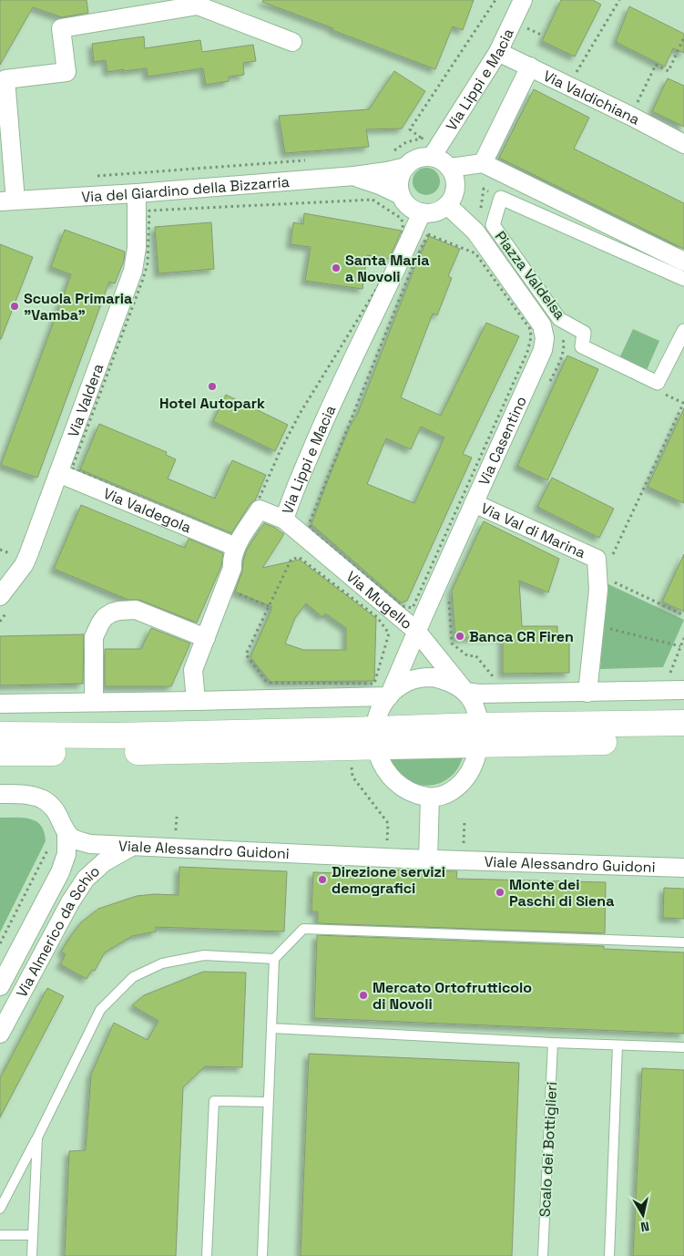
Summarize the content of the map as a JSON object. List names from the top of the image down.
{
  "streets": {
    "street": [
      "Via Lippi e Macia",
      "Via Valdichiana",
      "Via del Giardino della Bizzarria",
      "Piazza Valdelsa",
      "Via Valdera",
      "Via Casentino",
      "Via Valdegola",
      "Via Val di Marina",
      "Via Mugello",
      "Viale Alessandro Guidoni",
      "Via Almerico da Schio"
    ],
    "lane": ["Scalo dei Bottiglieri"]
  },
  "crossings": [
    ["Via Lippi e Macia", "Via Valdichiana"],
    ["Via Lippi e Macia", "Via del Giardino della Bizzarria"],
    ["Via Lippi e Macia", "Via Casentino"],
    ["Via Lippi e Macia", "Via Valdegola"],
    ["Via Lippi e Macia", "Via Mugello"],
    ["Via del Giardino della Bizzarria", "Via Valdera"],
    ["Via del Giardino della Bizzarria", "Via Casentino"],
    ["Via Valdera", "Via Valdegola"],
    ["Via Casentino", "Via Val di Marina"],
    ["Via Casentino", "Via Mugello"],
    ["Viale Alessandro Guidoni", "Via Almerico da Schio"]
  ],
  "places": [
    "Santa Maria a Novoli",
    "Scuola Primaria \"Vamba\"",
    "Hotel Autopark",
    "Banca CR Firen",
    "Direzione servizi demografici",
    "Monte dei Paschi di Siena",
    "Mercato Ortofrutticolo di Novoli"
  ],
  "north": "bottom"
}
